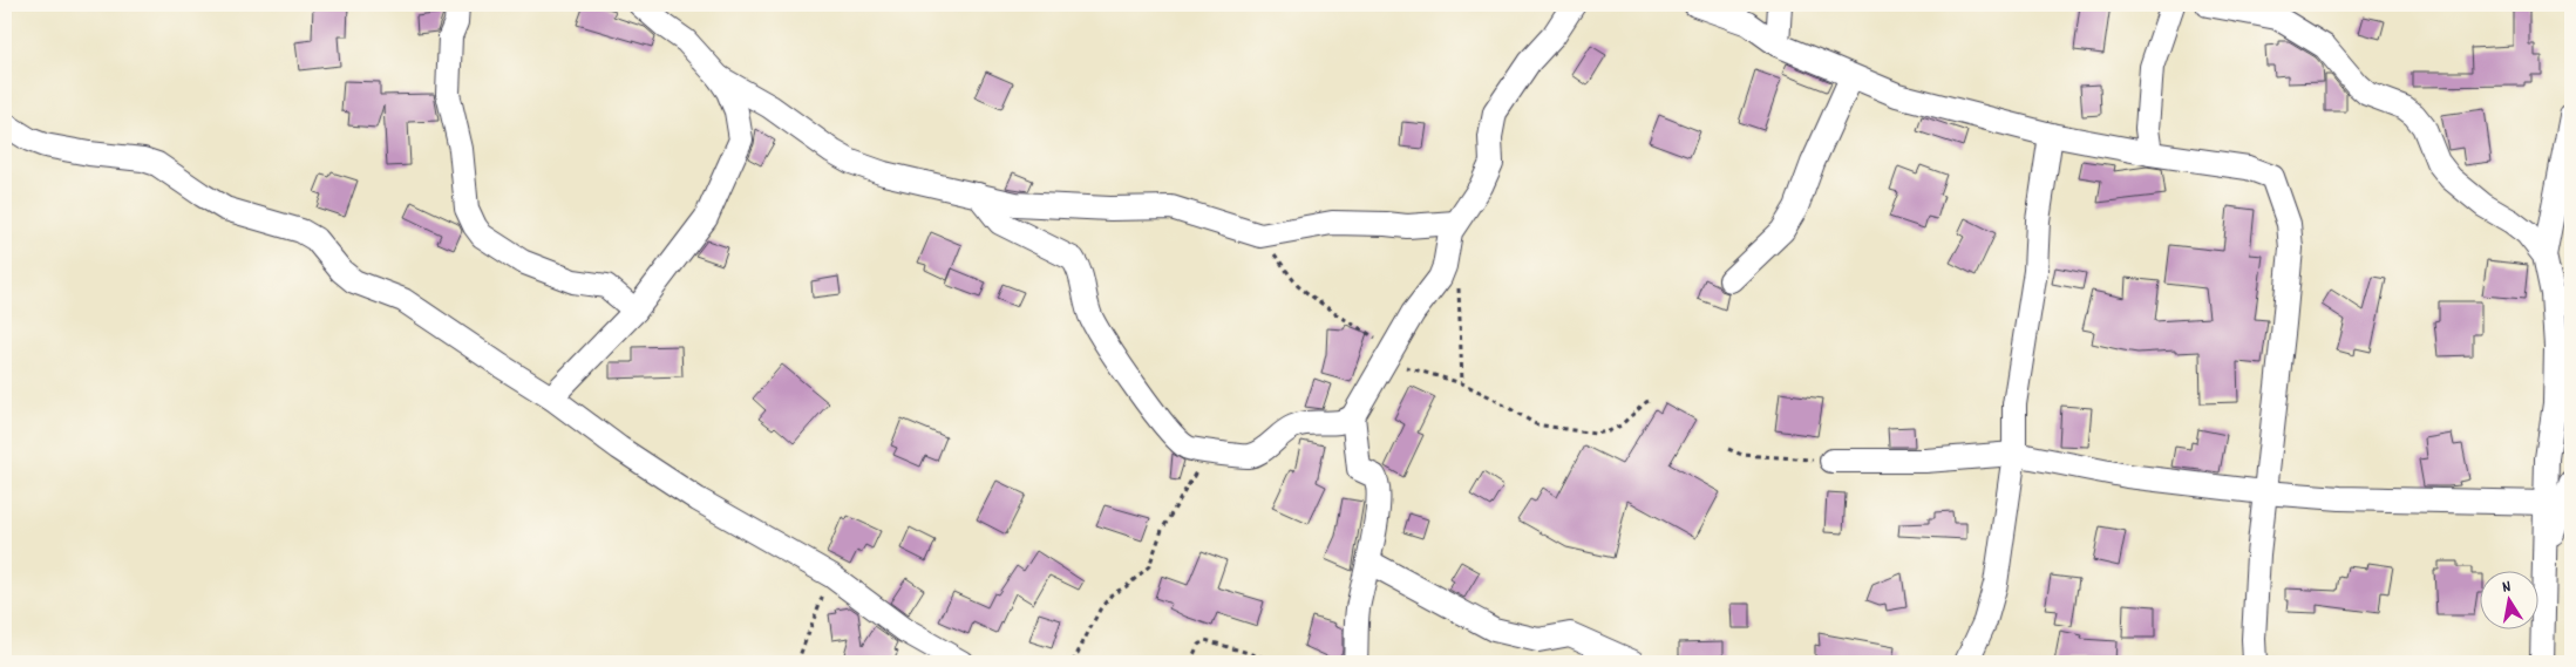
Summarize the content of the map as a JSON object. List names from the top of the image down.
{
  "north": "top"
}
